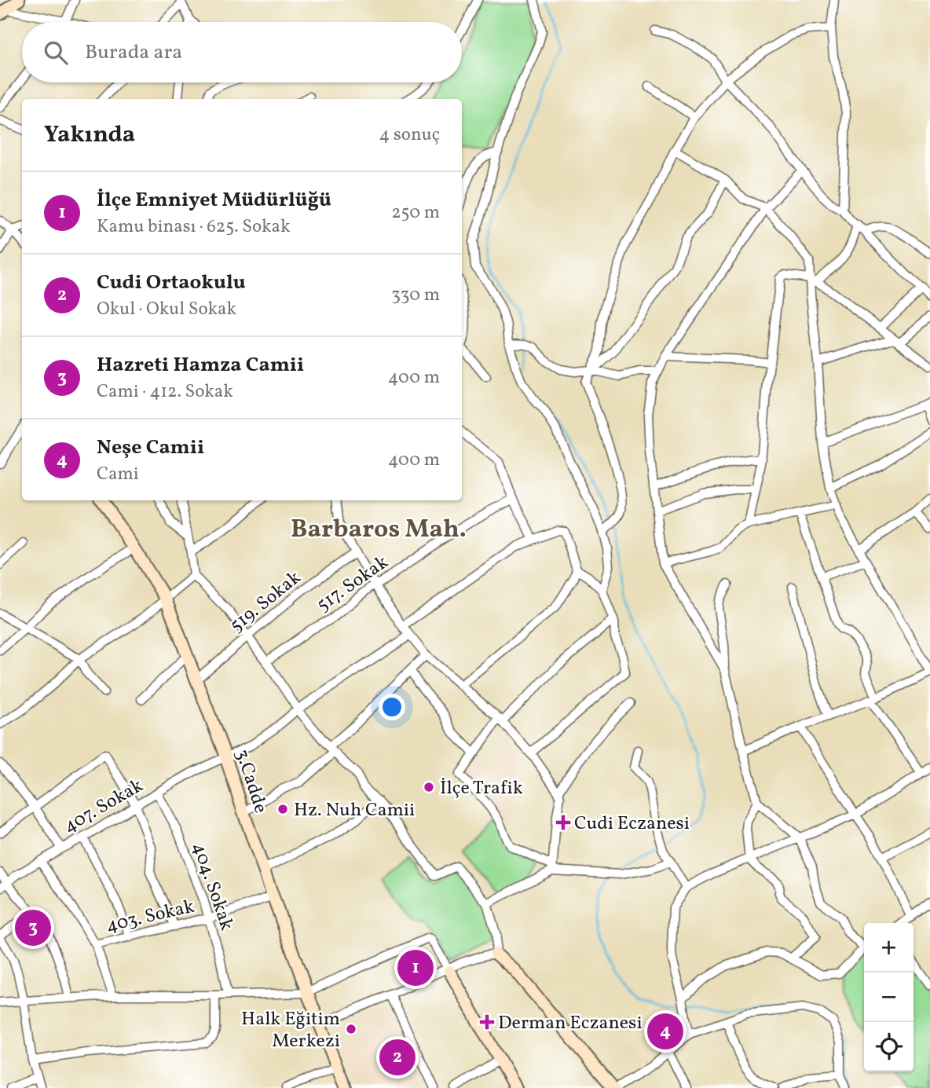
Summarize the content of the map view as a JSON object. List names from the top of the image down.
{
  "streets": {
    "street": [
      "517. Sokak",
      "519. Sokak",
      "3.Cadde",
      "407. Sokak",
      "404. Sokak",
      "403. Sokak"
    ]
  },
  "crossings": [
    ["519. Sokak", "3.Cadde"],
    ["3.Cadde", "407. Sokak"],
    ["3.Cadde", "403. Sokak"],
    ["407. Sokak", "404. Sokak"],
    ["404. Sokak", "403. Sokak"]
  ],
  "districts": ["Barbaros Mah."],
  "places": {
    "other": ["İlçe Trafik", "Hz. Nuh Camii", "Halk Eğitim Merkezi"],
    "health": ["Cudi Eczanesi", "Derman Eczanesi"]
  },
  "page": {
    "search": "Burada ara",
    "heading": ["Yakında", "4 sonuç"],
    "list": [
      {
        "mark": "1",
        "name": "İlçe Emniyet Müdürlüğü",
        "note": "Kamu binası · 625. Sokak",
        "value": "250 m"
      },
      {
        "mark": "2",
        "name": "Cudi Ortaokulu",
        "note": "Okul · Okul Sokak",
        "value": "330 m"
      },
      {
        "mark": "3",
        "name": "Hazreti Hamza Camii",
        "note": "Cami · 412. Sokak",
        "value": "400 m"
      },
      {
        "mark": "4",
        "name": "Neşe Camii",
        "note": "Cami",
        "value": "400 m"
      }
    ],
    "pins": [
      "3",
      "1",
      "4",
      "2"
    ],
    "map_buttons": ["+", "−"]
  }
}
